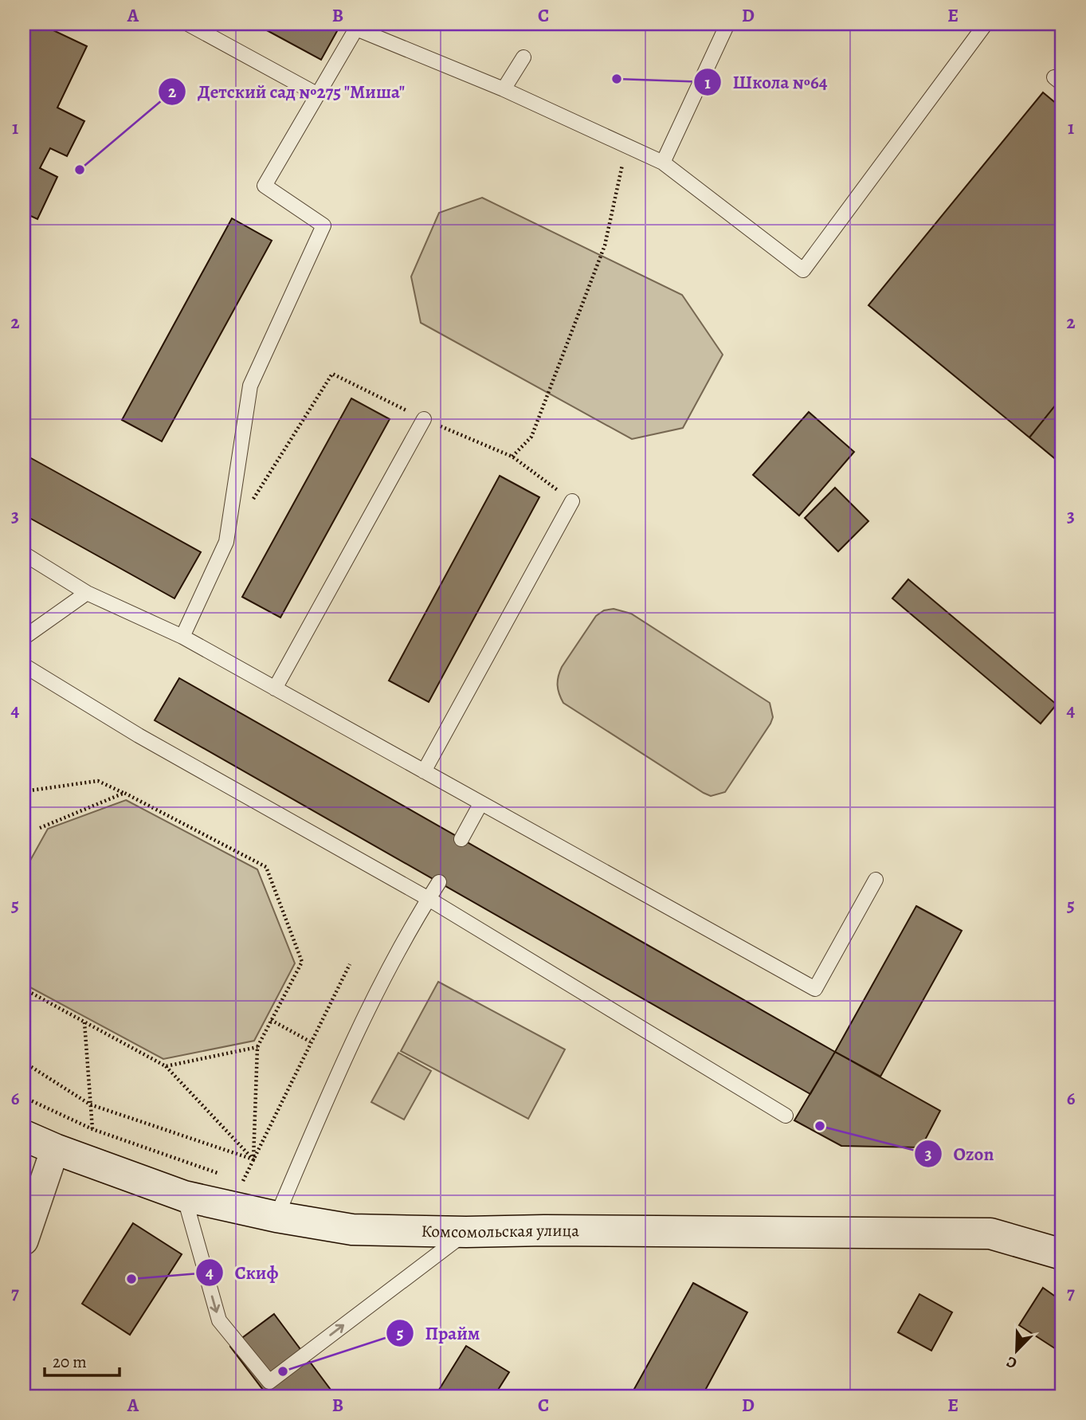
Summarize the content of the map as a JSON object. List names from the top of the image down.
{
  "streets": {
    "main road": ["Комсомольская улица"]
  },
  "places": [
    "Школа №64",
    "Детский сад №275 \"Миша\"",
    "Ozon",
    "Скиф",
    "Прайм"
  ],
  "scale_bar": "20 m",
  "north": "bottom left",
  "grid": {
    "columns": [
      "A",
      "B",
      "C",
      "D",
      "E"
    ],
    "rows": [
      "1",
      "2",
      "3",
      "4",
      "5",
      "6",
      "7"
    ]
  }
}
